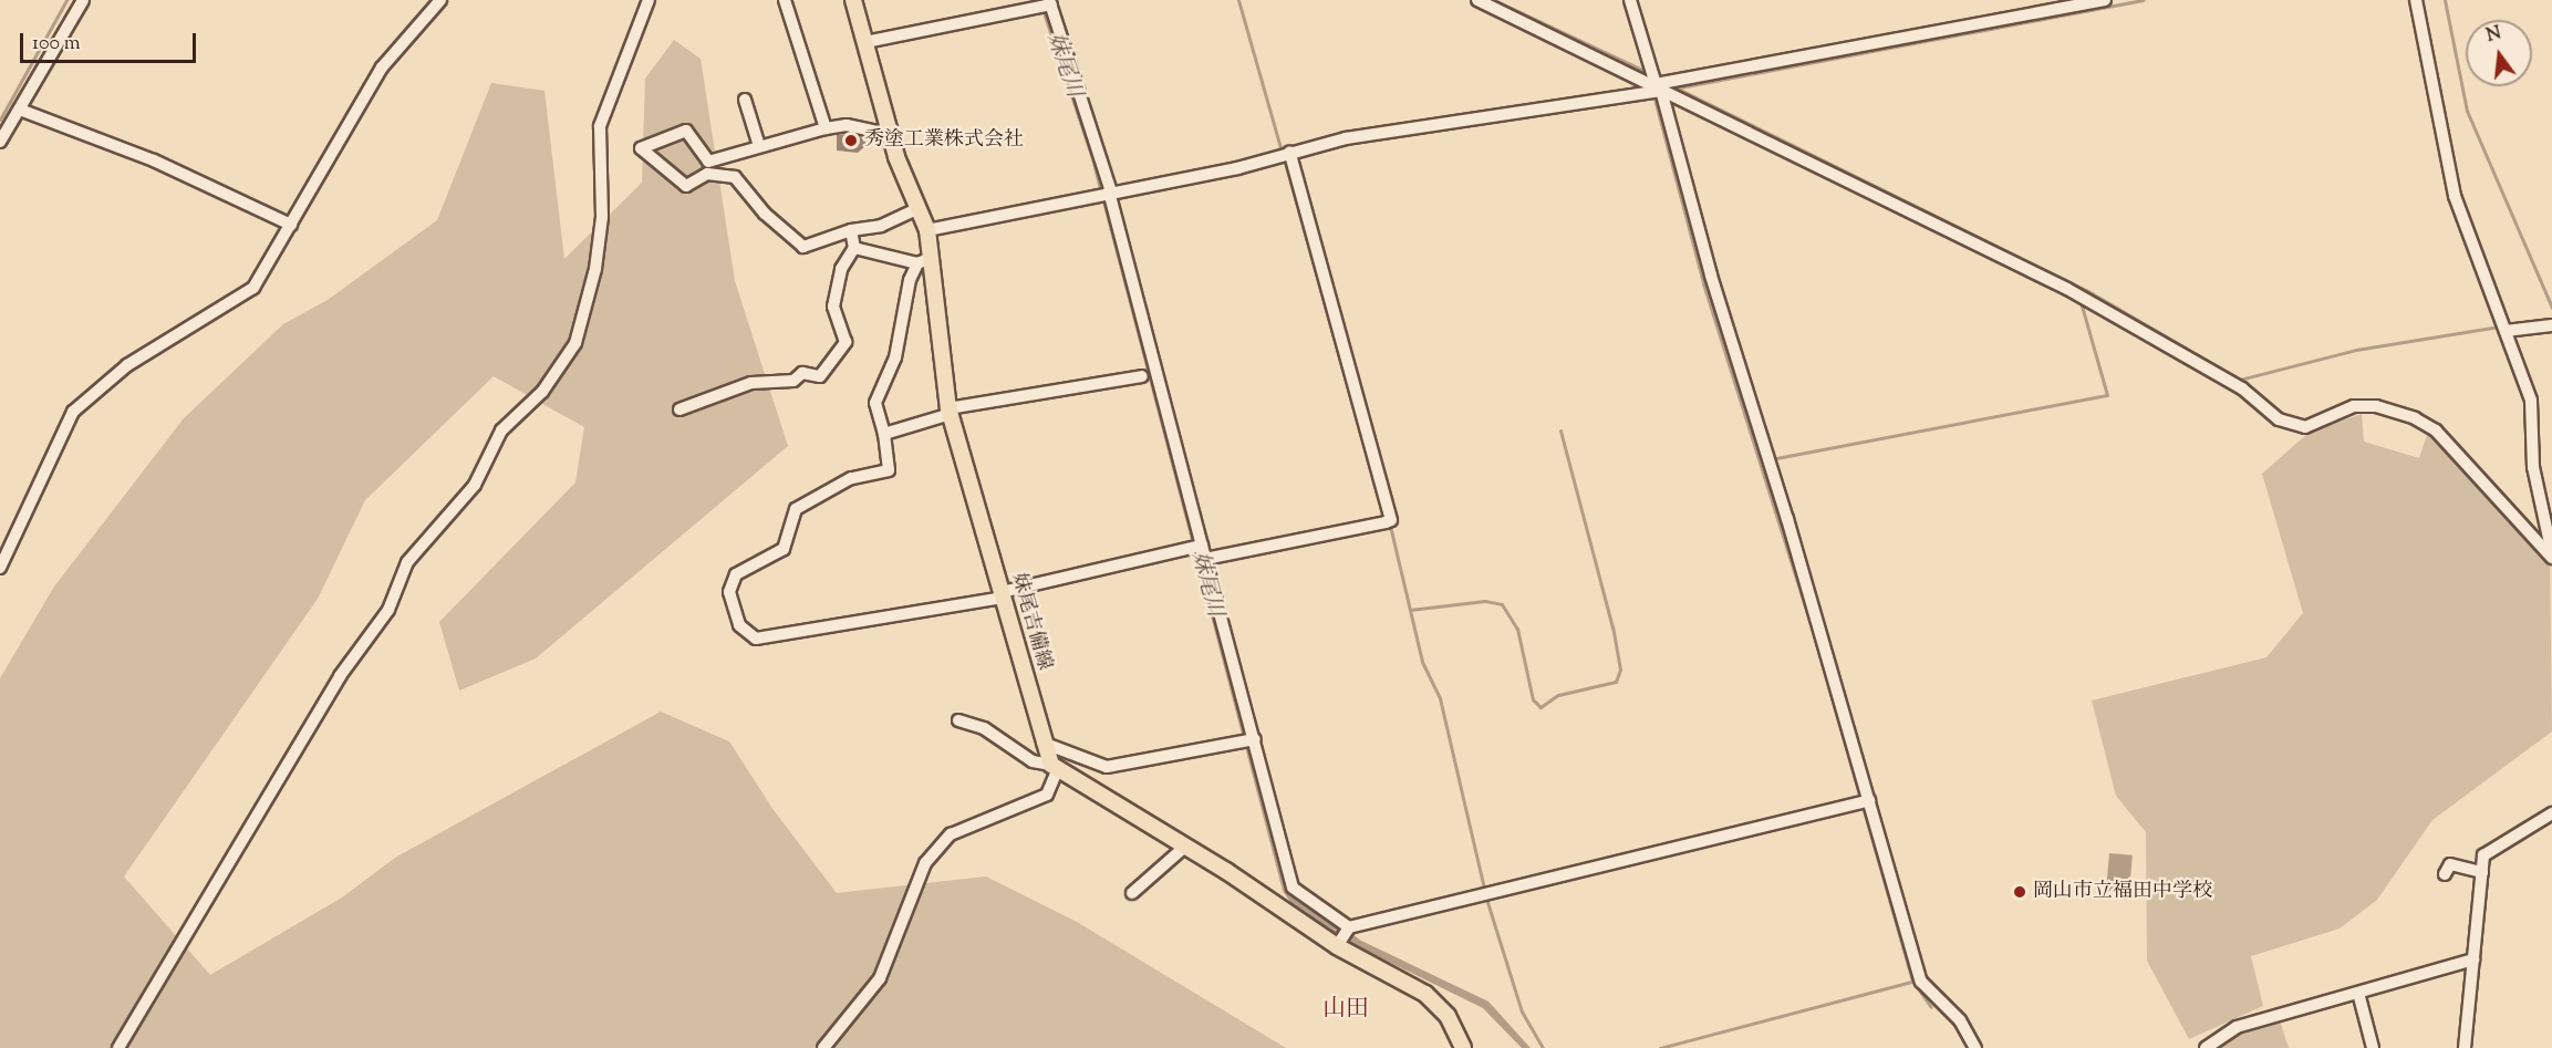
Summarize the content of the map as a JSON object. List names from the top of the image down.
{
  "streets": {
    "main road": ["妹尾吉備線"]
  },
  "districts": ["山田"],
  "water": ["妹尾川"],
  "places": ["秀塗工業株式会社", "岡山市立福田中学校"],
  "scale_bar": "100 m",
  "north": "top"
}
